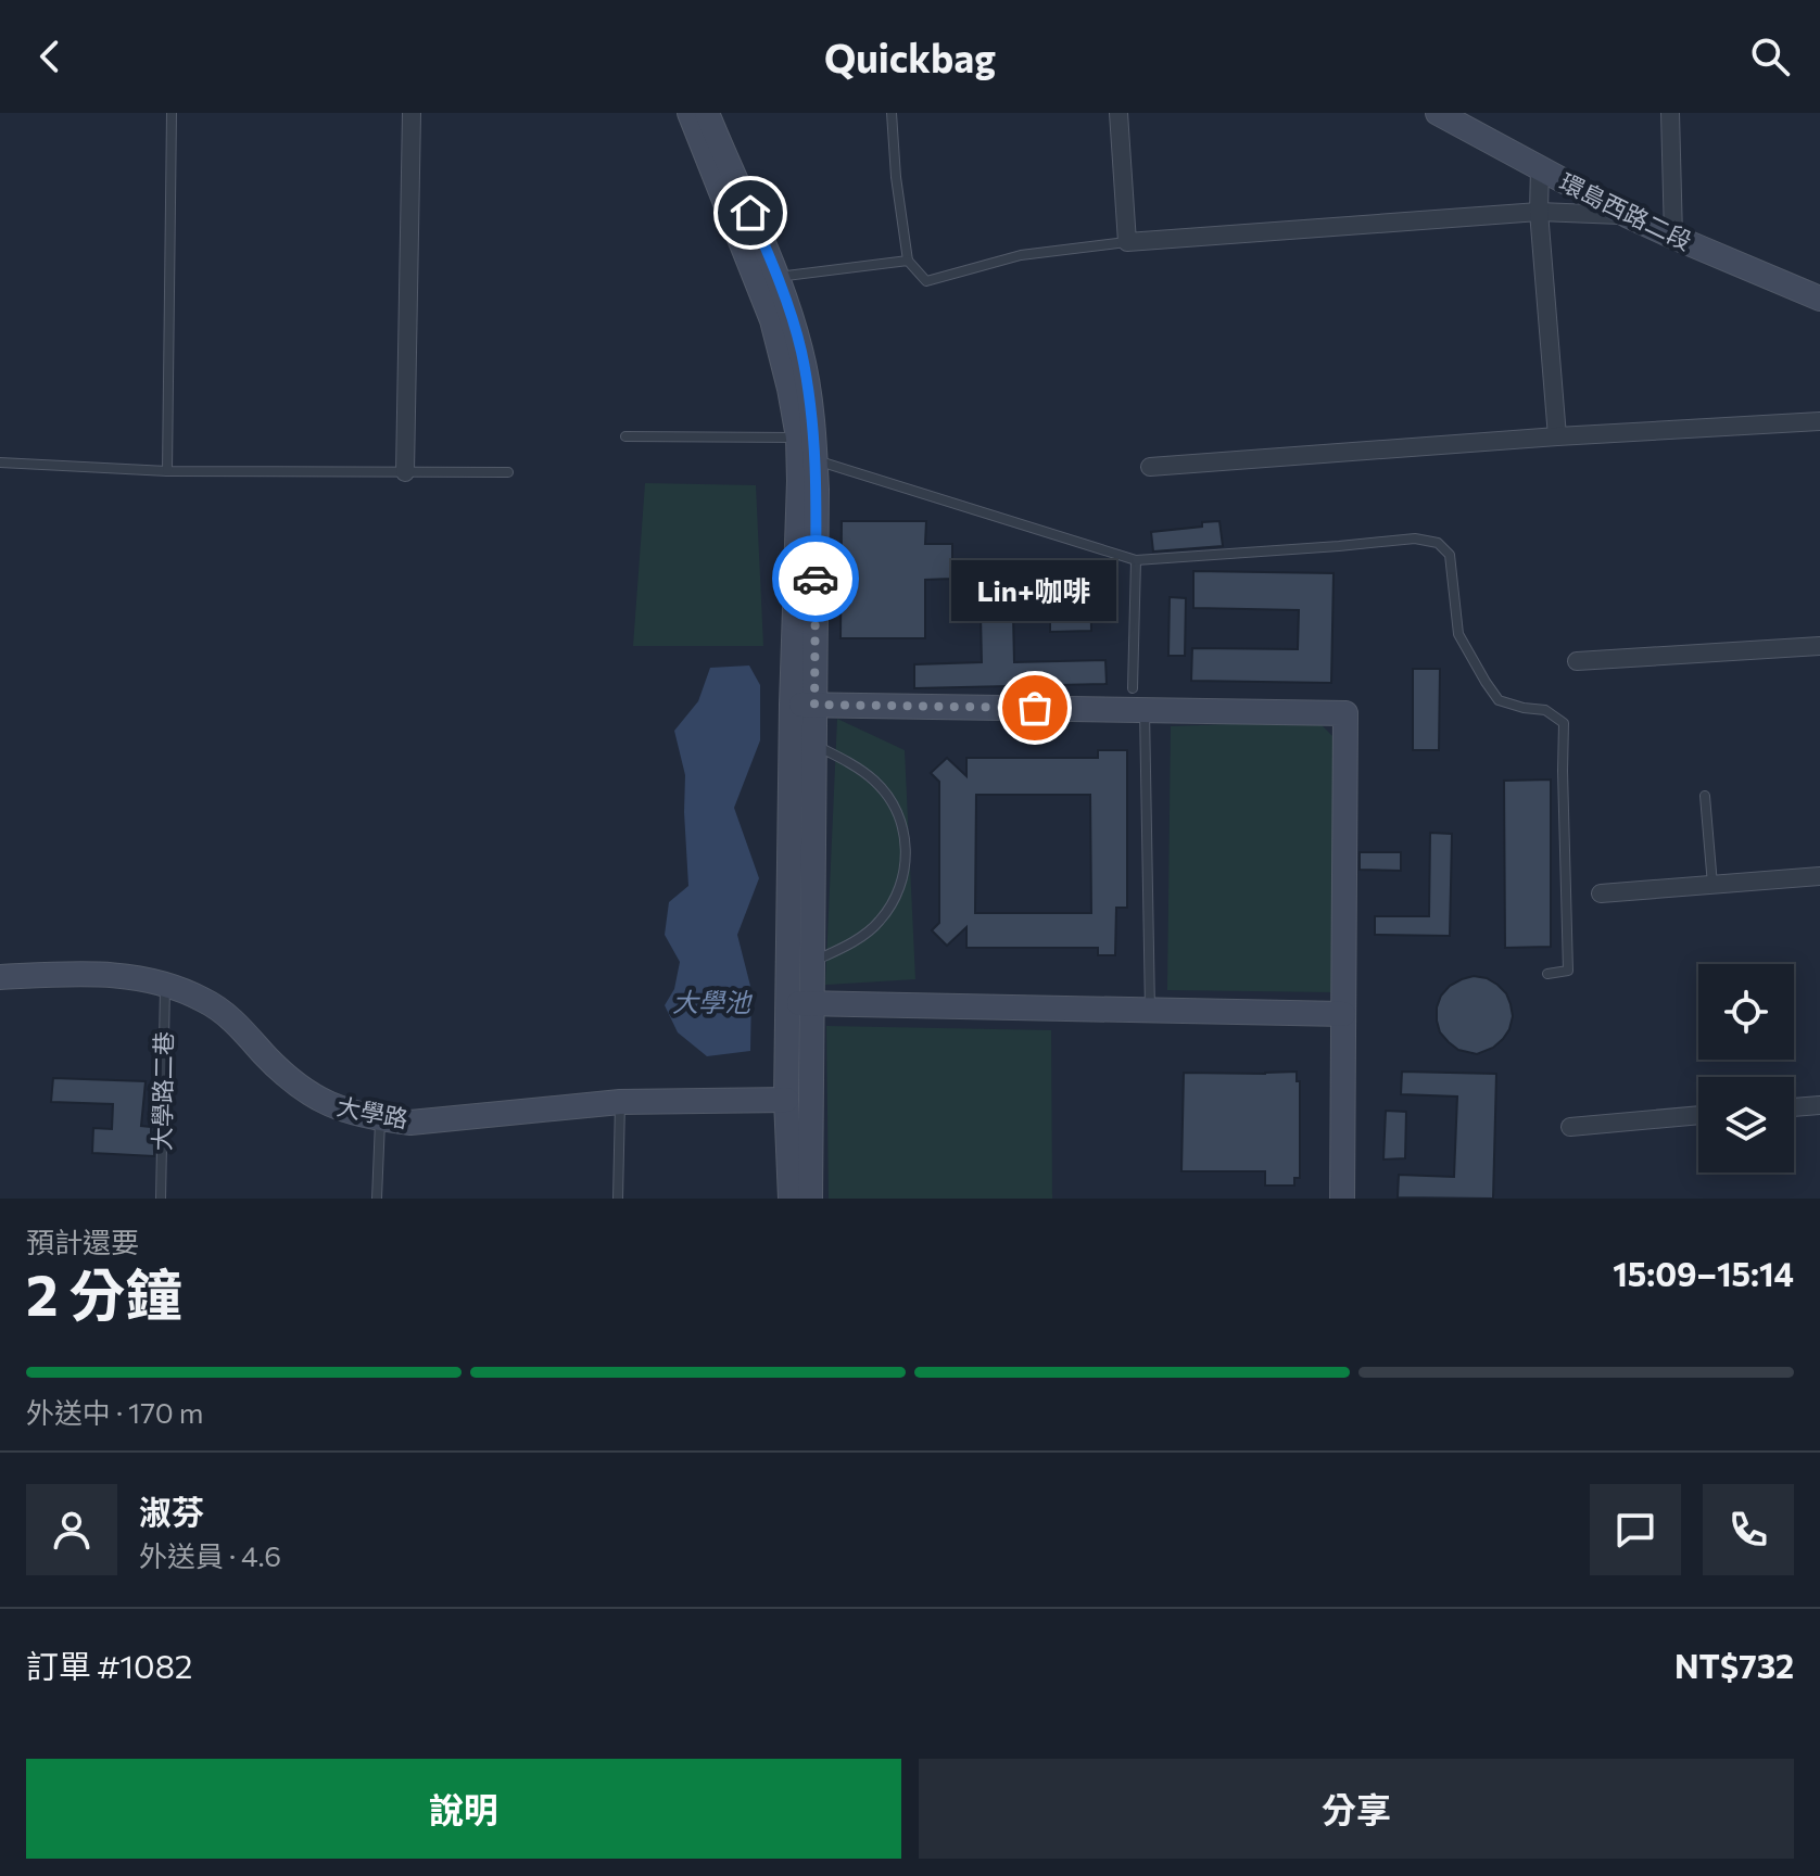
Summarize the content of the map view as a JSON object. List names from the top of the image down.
{
  "streets": {
    "street": ["環島西路二段", "大學路"],
    "lane": ["大學路二巷"]
  },
  "crossings": [
    ["大學路二巷", "大學路"]
  ],
  "water": ["大學池"],
  "places": ["Lin+咖啡"],
  "page": {
    "header": "Quickbag",
    "bubble": "Lin+咖啡",
    "heading": ["2 分鐘", "預計還要", "15:09–15:14"],
    "panel": [
      "淑芬",
      "外送員 · 4.6",
      "訂單 #1082",
      "NT$732"
    ],
    "bar": "外送中 · 170 m",
    "buttons": ["說明", "分享"]
  }
}
